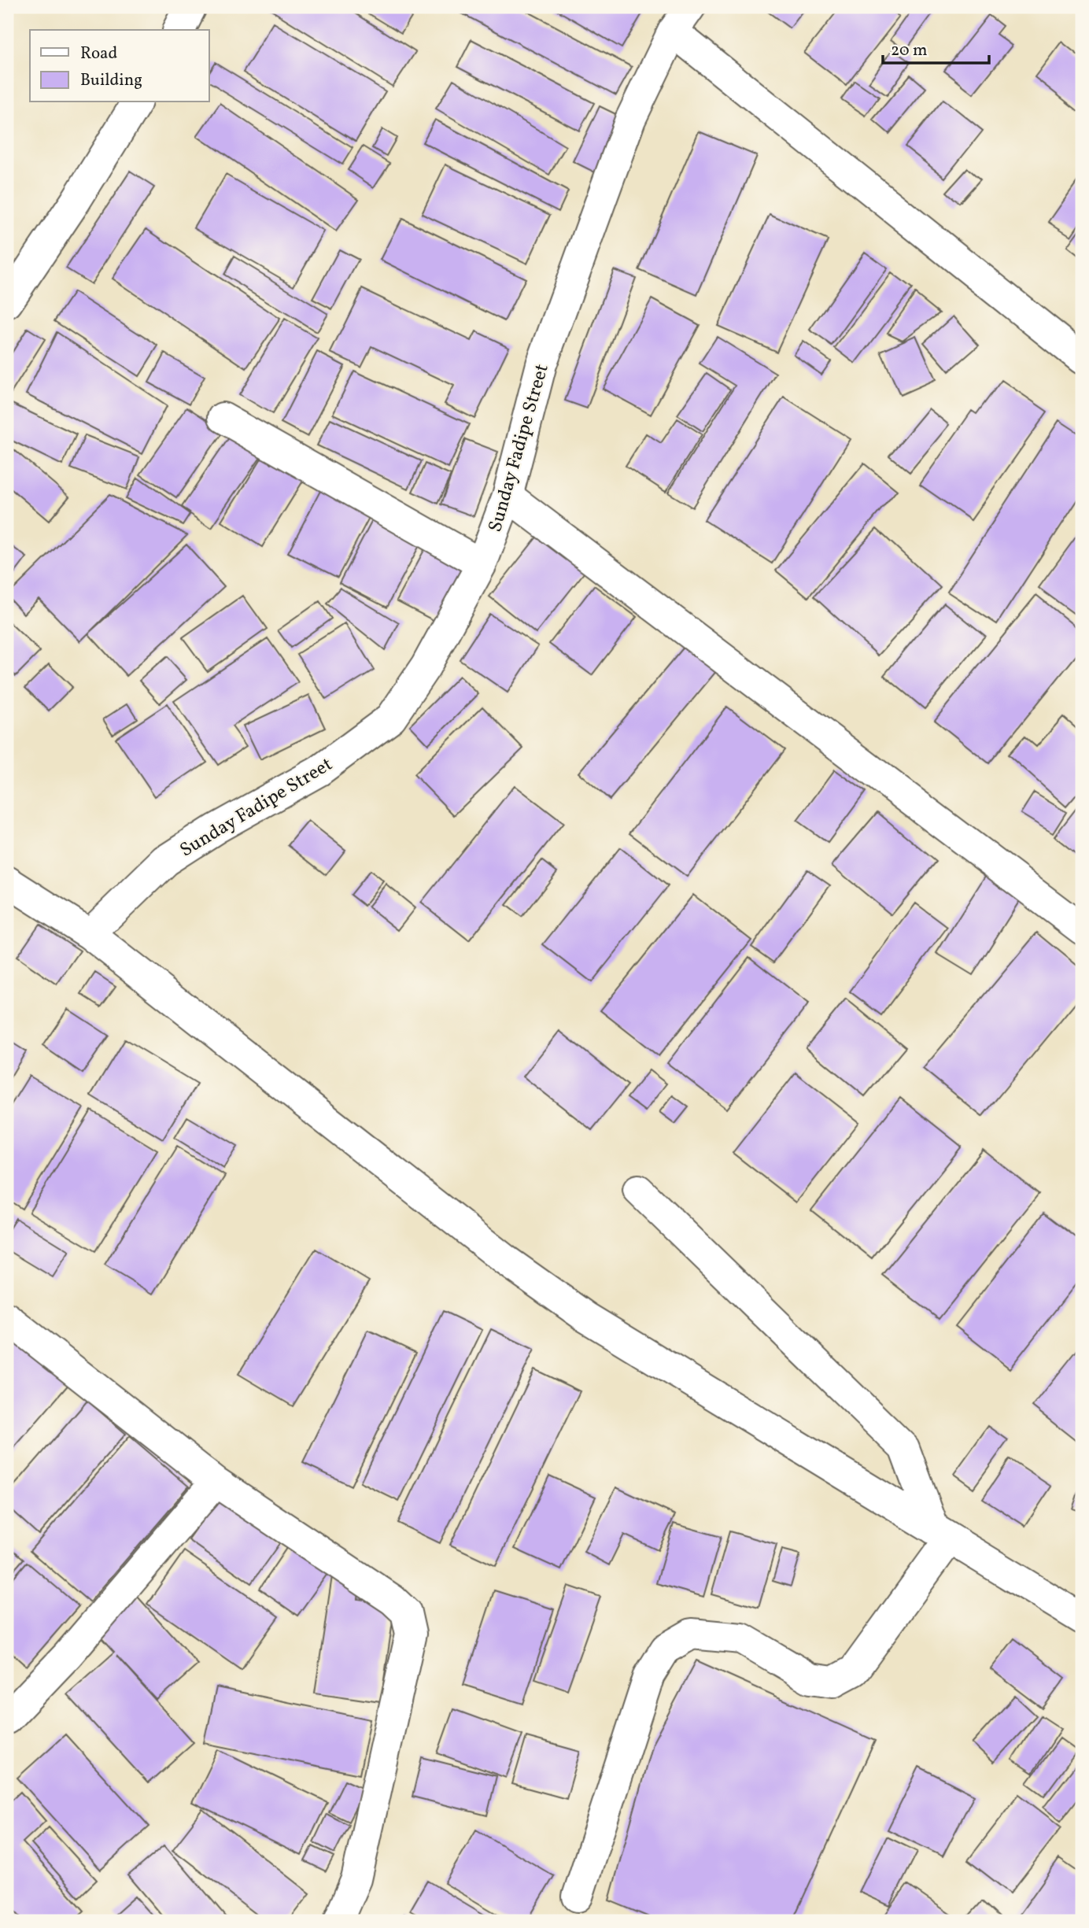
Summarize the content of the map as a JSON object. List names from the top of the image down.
{
  "streets": {
    "street": ["Sunday Fadipe Street"]
  },
  "legend": ["Road", "Building"],
  "scale_bar": "20 m"
}
